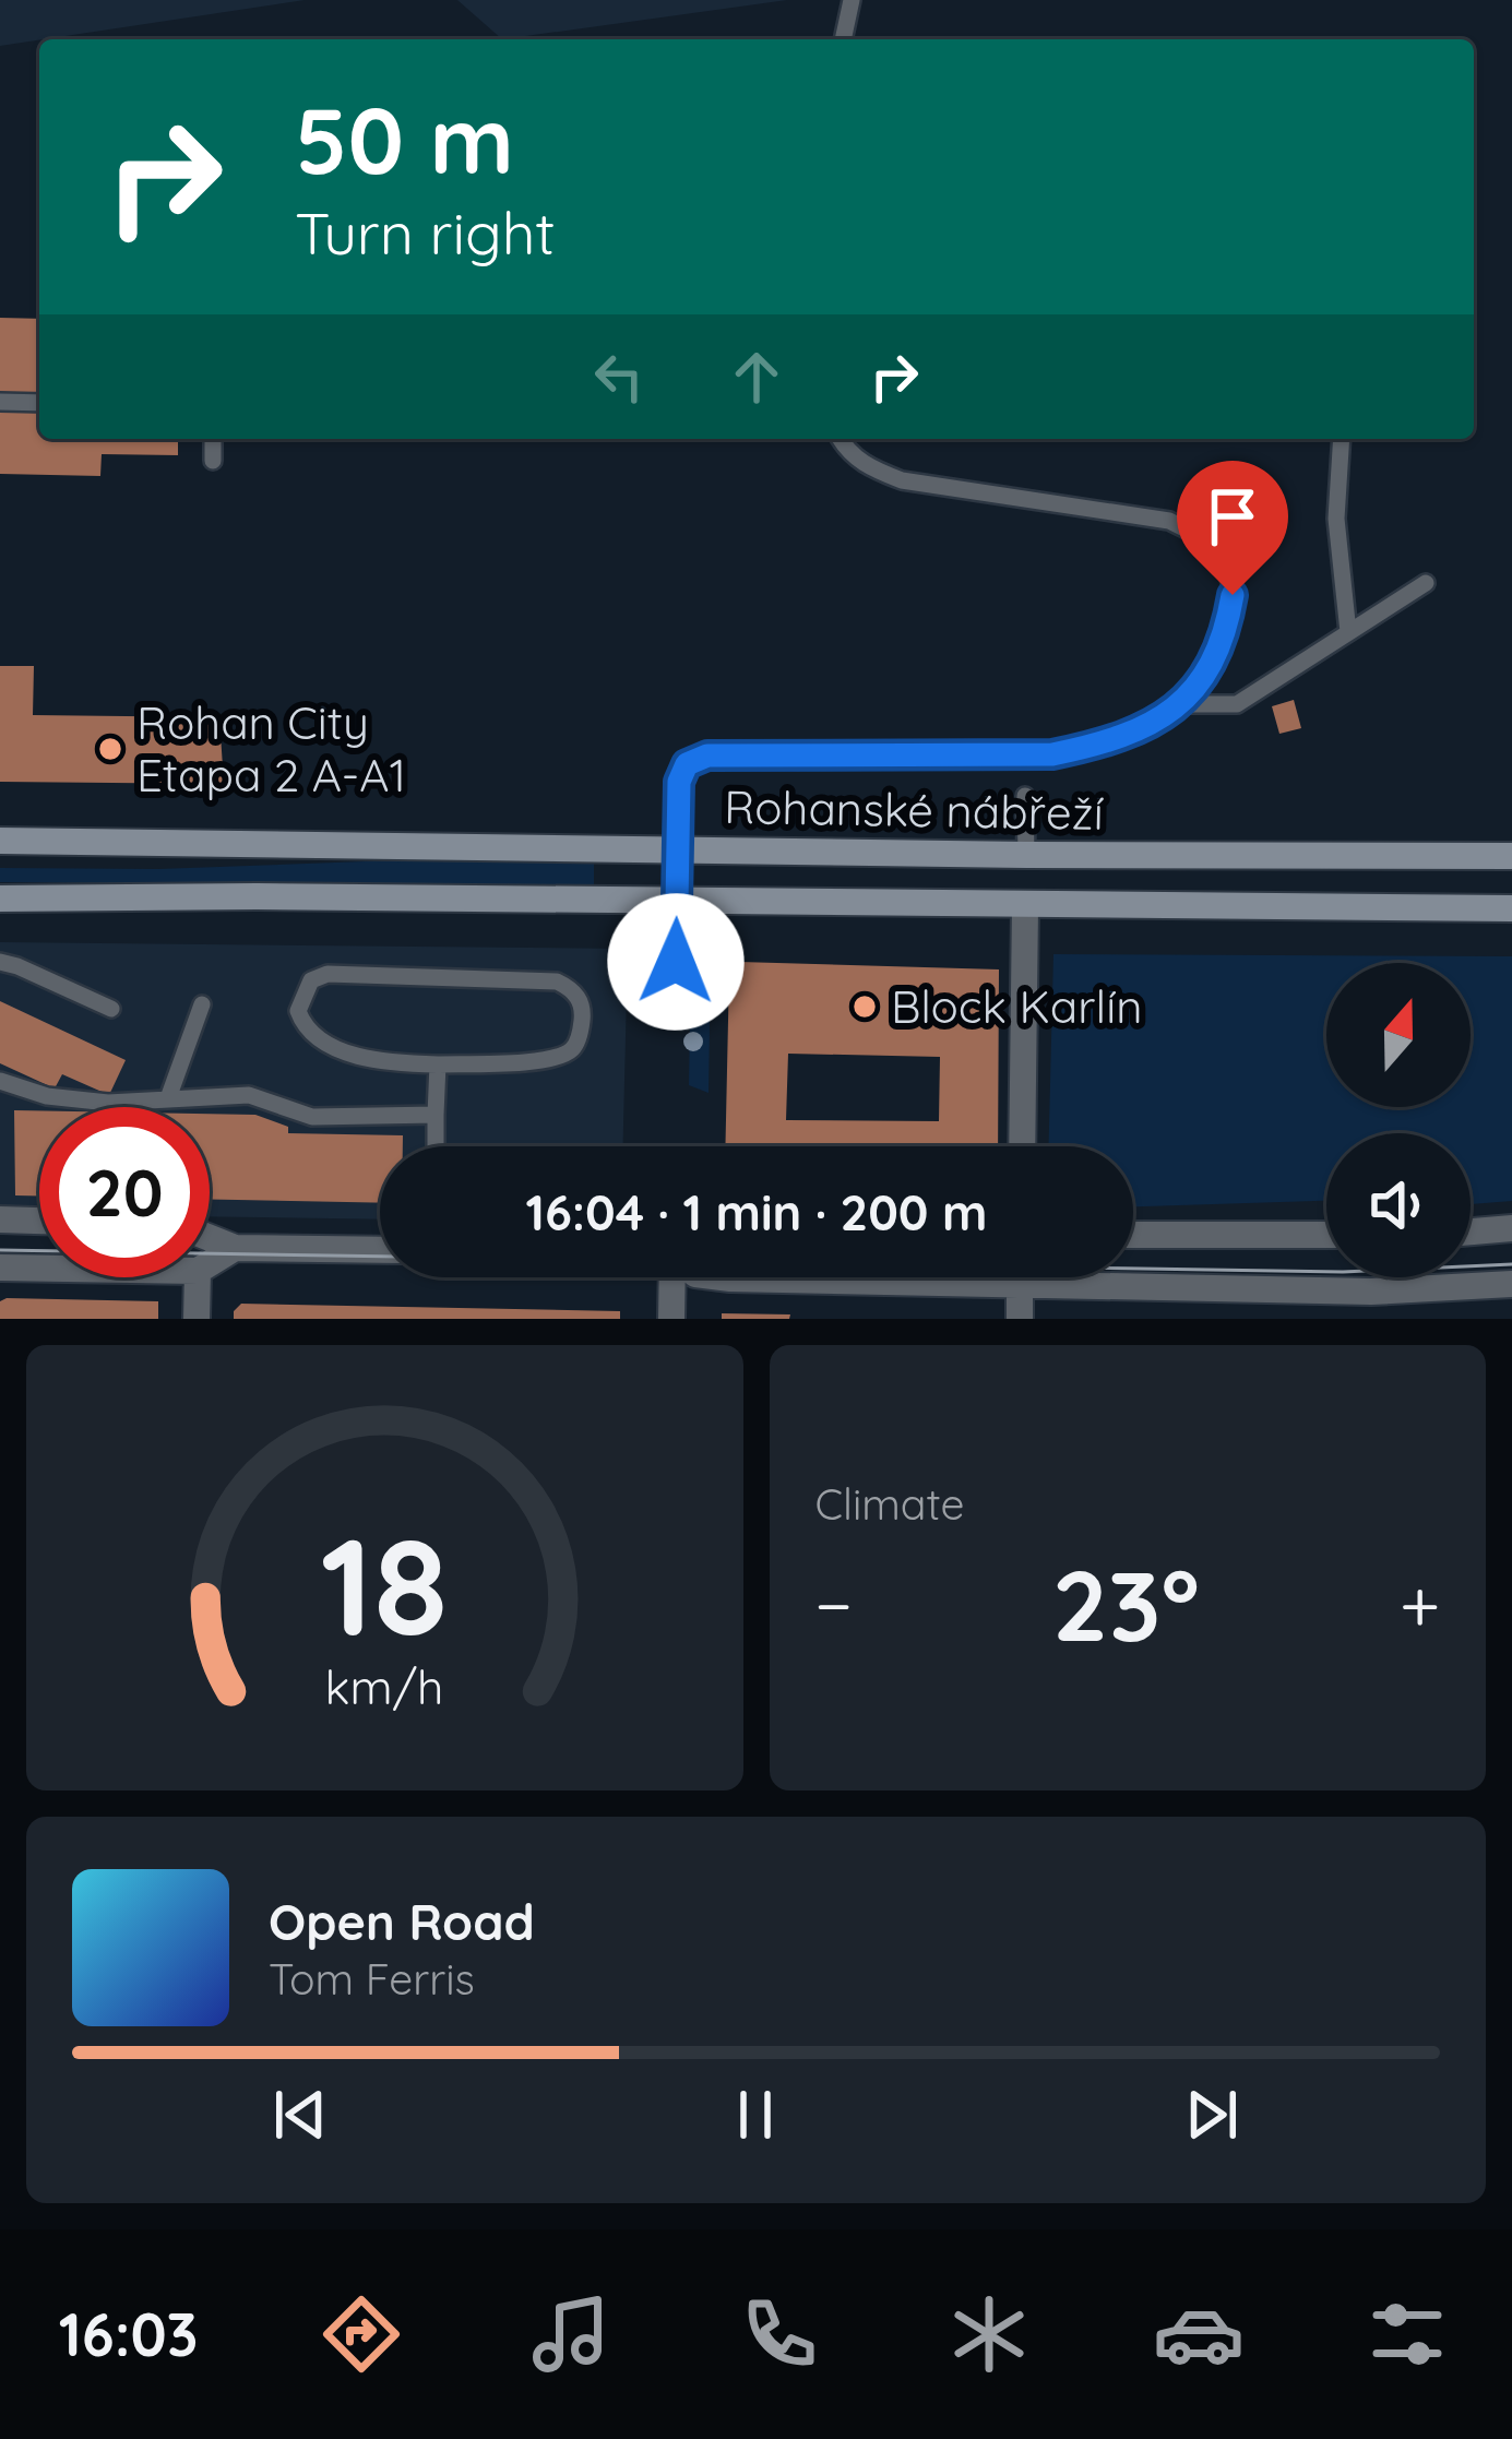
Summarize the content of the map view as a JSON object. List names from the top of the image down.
{
  "streets": {
    "main road": ["Rohanské nábřeží"]
  },
  "places": ["Rohan City Etapa 2 A-A1", "Block Karlín"],
  "north": "top",
  "page": {
    "turn": ["50 m", "Turn right"],
    "limit": "20",
    "trip": "16:04 · 1 min · 200 m",
    "tile": "Climate",
    "heat": ["−", "23°", "+"],
    "song": ["Open Road", "Tom Ferris"],
    "tabs": "16:03",
    "gauge": ["18", "km/h"]
  }
}
